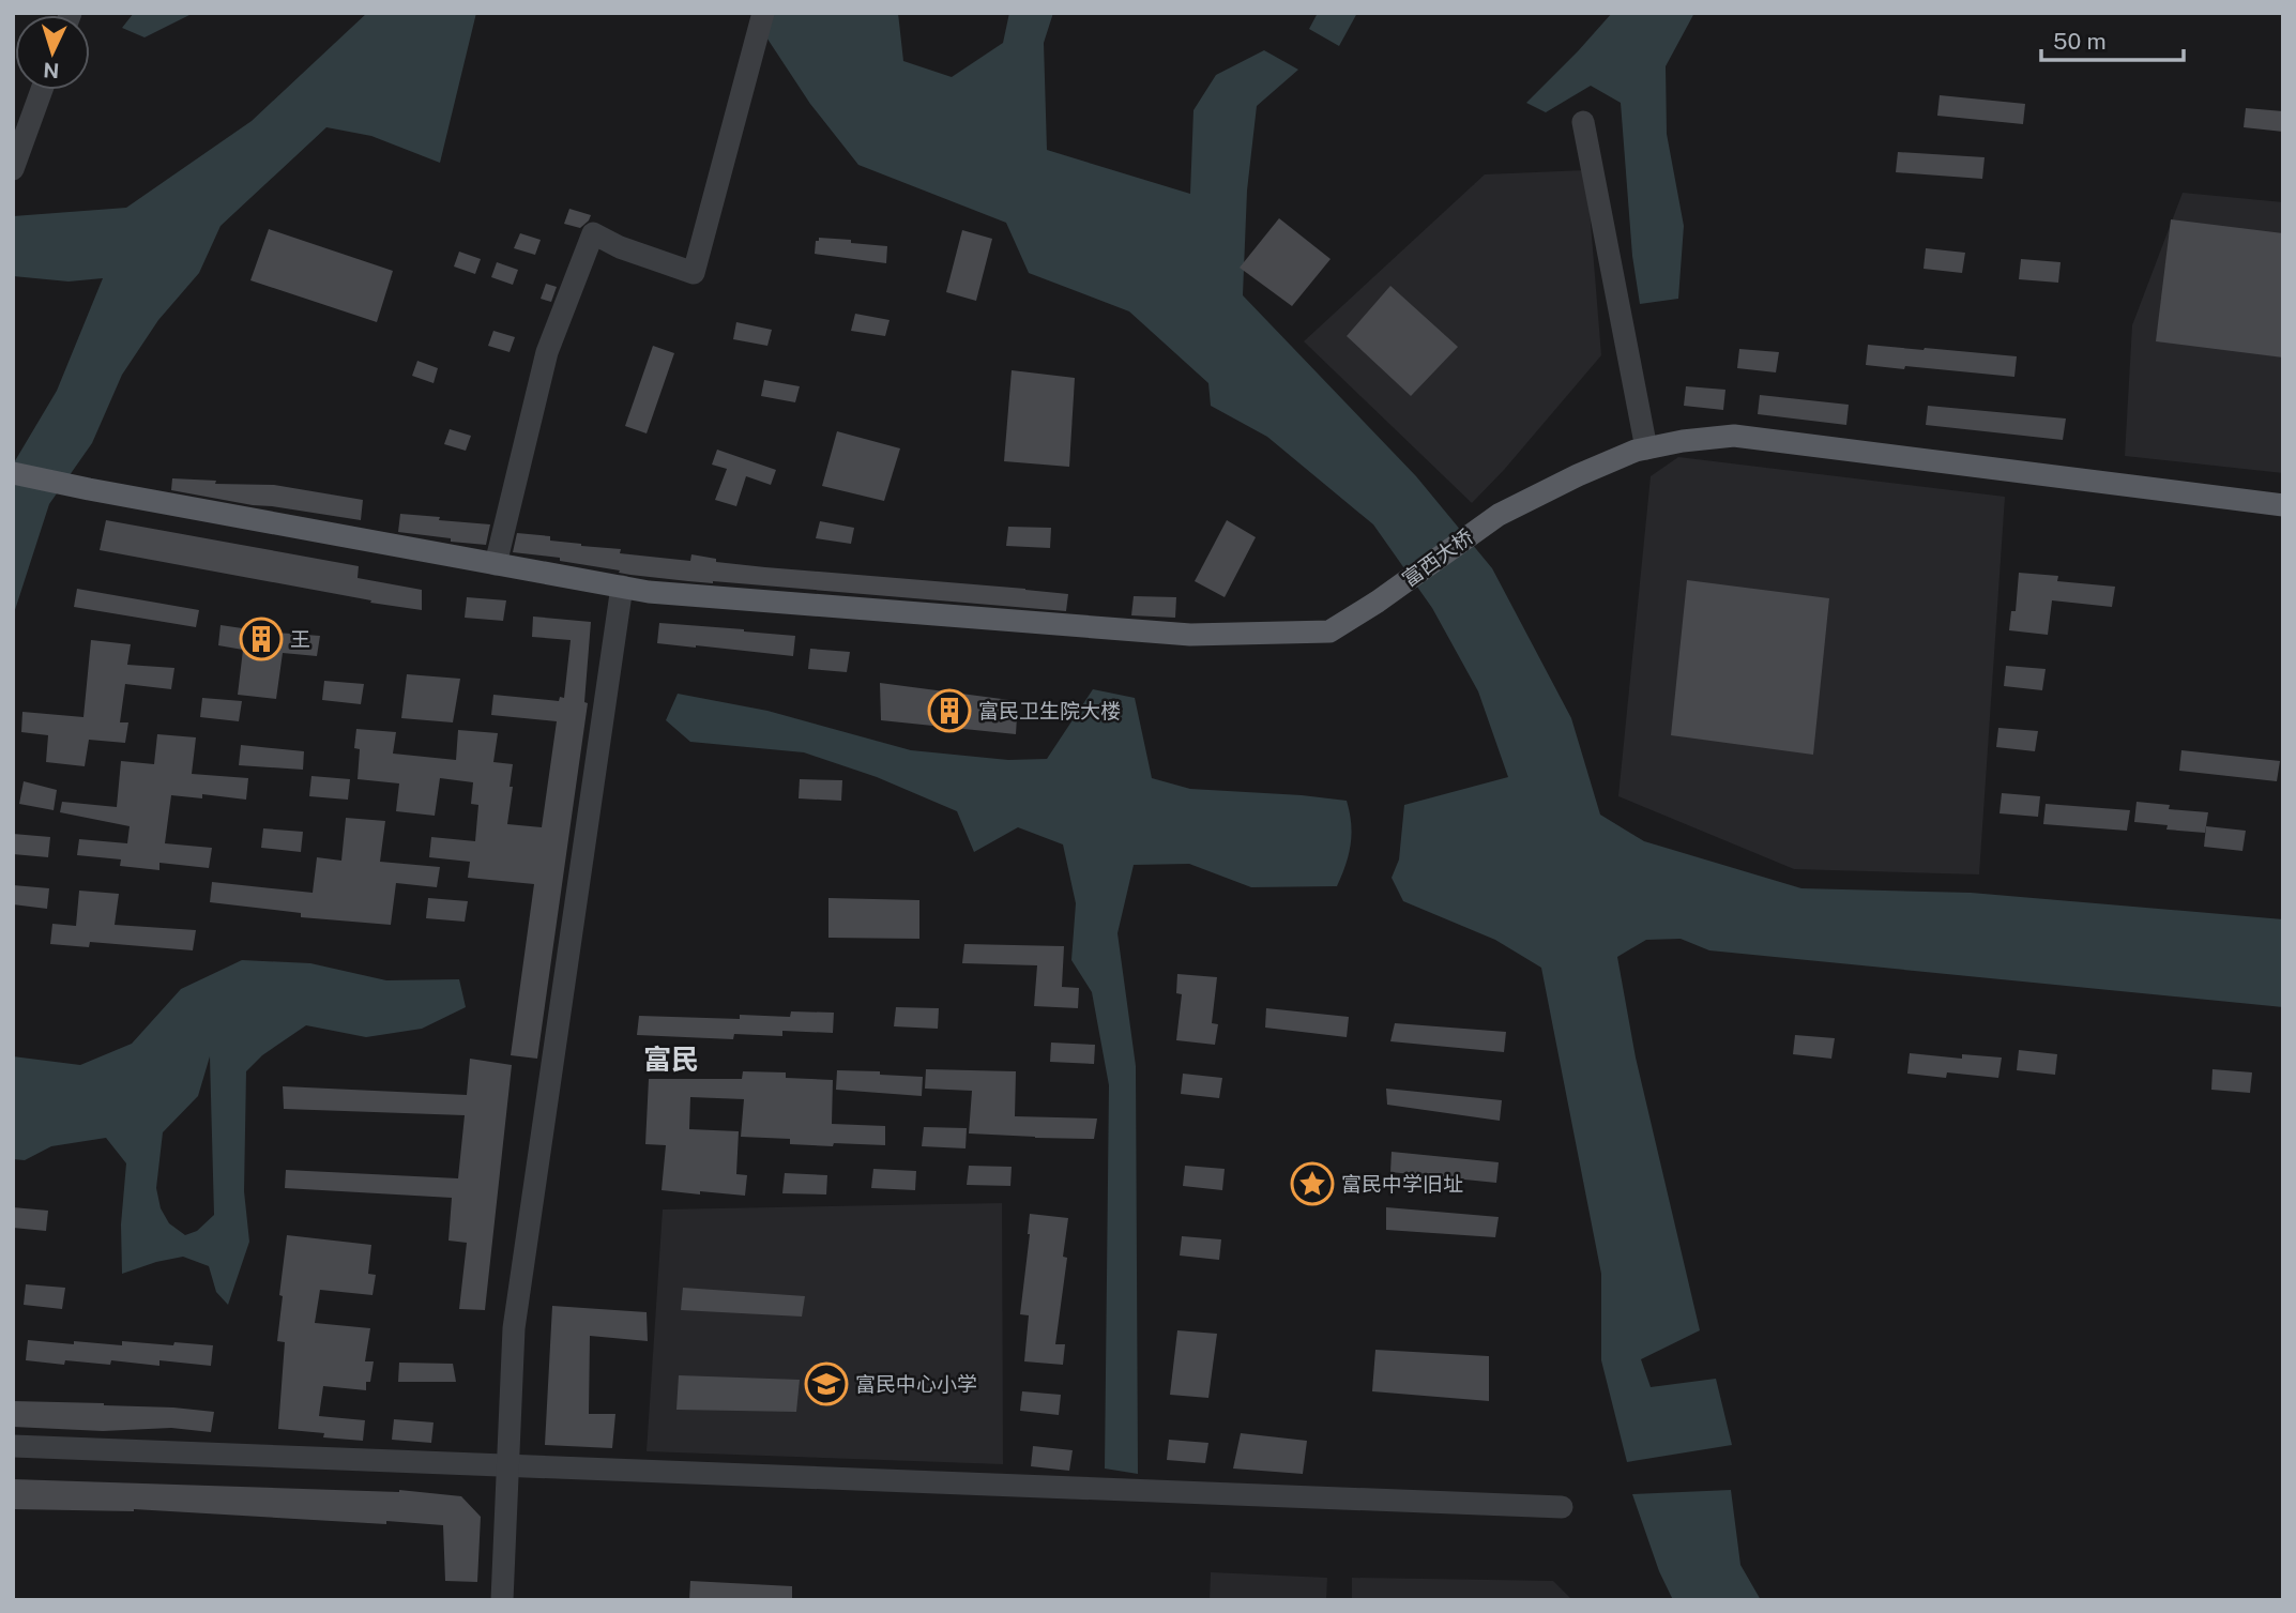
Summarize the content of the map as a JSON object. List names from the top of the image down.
{
  "streets": {
    "main road": ["富西大桥"]
  },
  "districts": ["富民"],
  "places": {
    "building": ["王", "富民卫生院大楼"],
    "place": ["富民中学旧址"],
    "school or university": ["富民中心小学"]
  },
  "scale_bar": "50 m",
  "north": "bottom"
}
